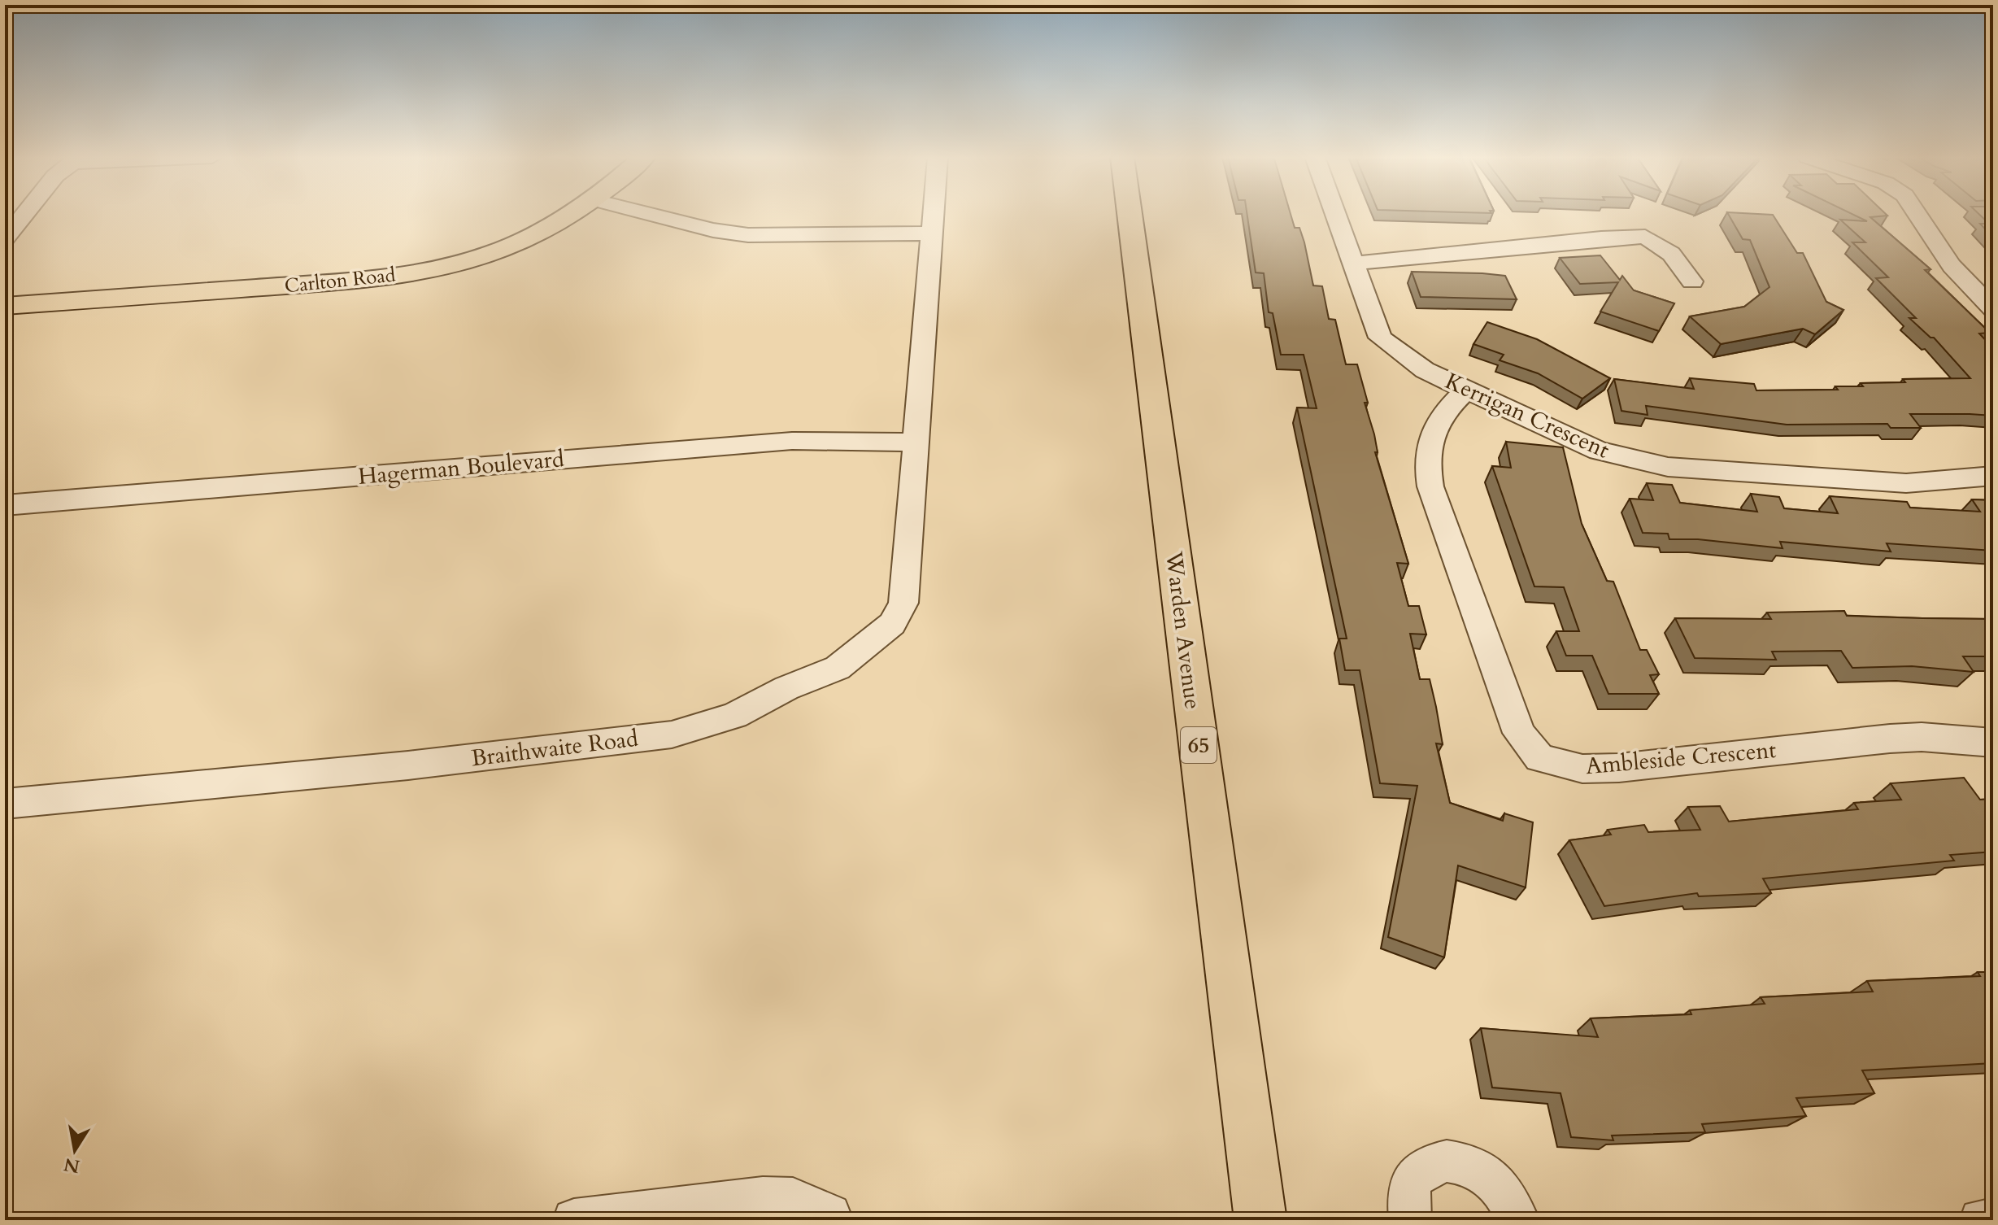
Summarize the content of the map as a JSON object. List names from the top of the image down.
{
  "streets": {
    "main road": ["Carlton Road", "Warden Avenue", "65"],
    "street": [
      "Kerrigan Crescent",
      "Hagerman Boulevard",
      "Braithwaite Road",
      "Ambleside Crescent"
    ]
  },
  "crossings": [
    ["Kerrigan Crescent", "Ambleside Crescent"],
    ["Hagerman Boulevard", "Braithwaite Road"]
  ],
  "north": "bottom"
}
